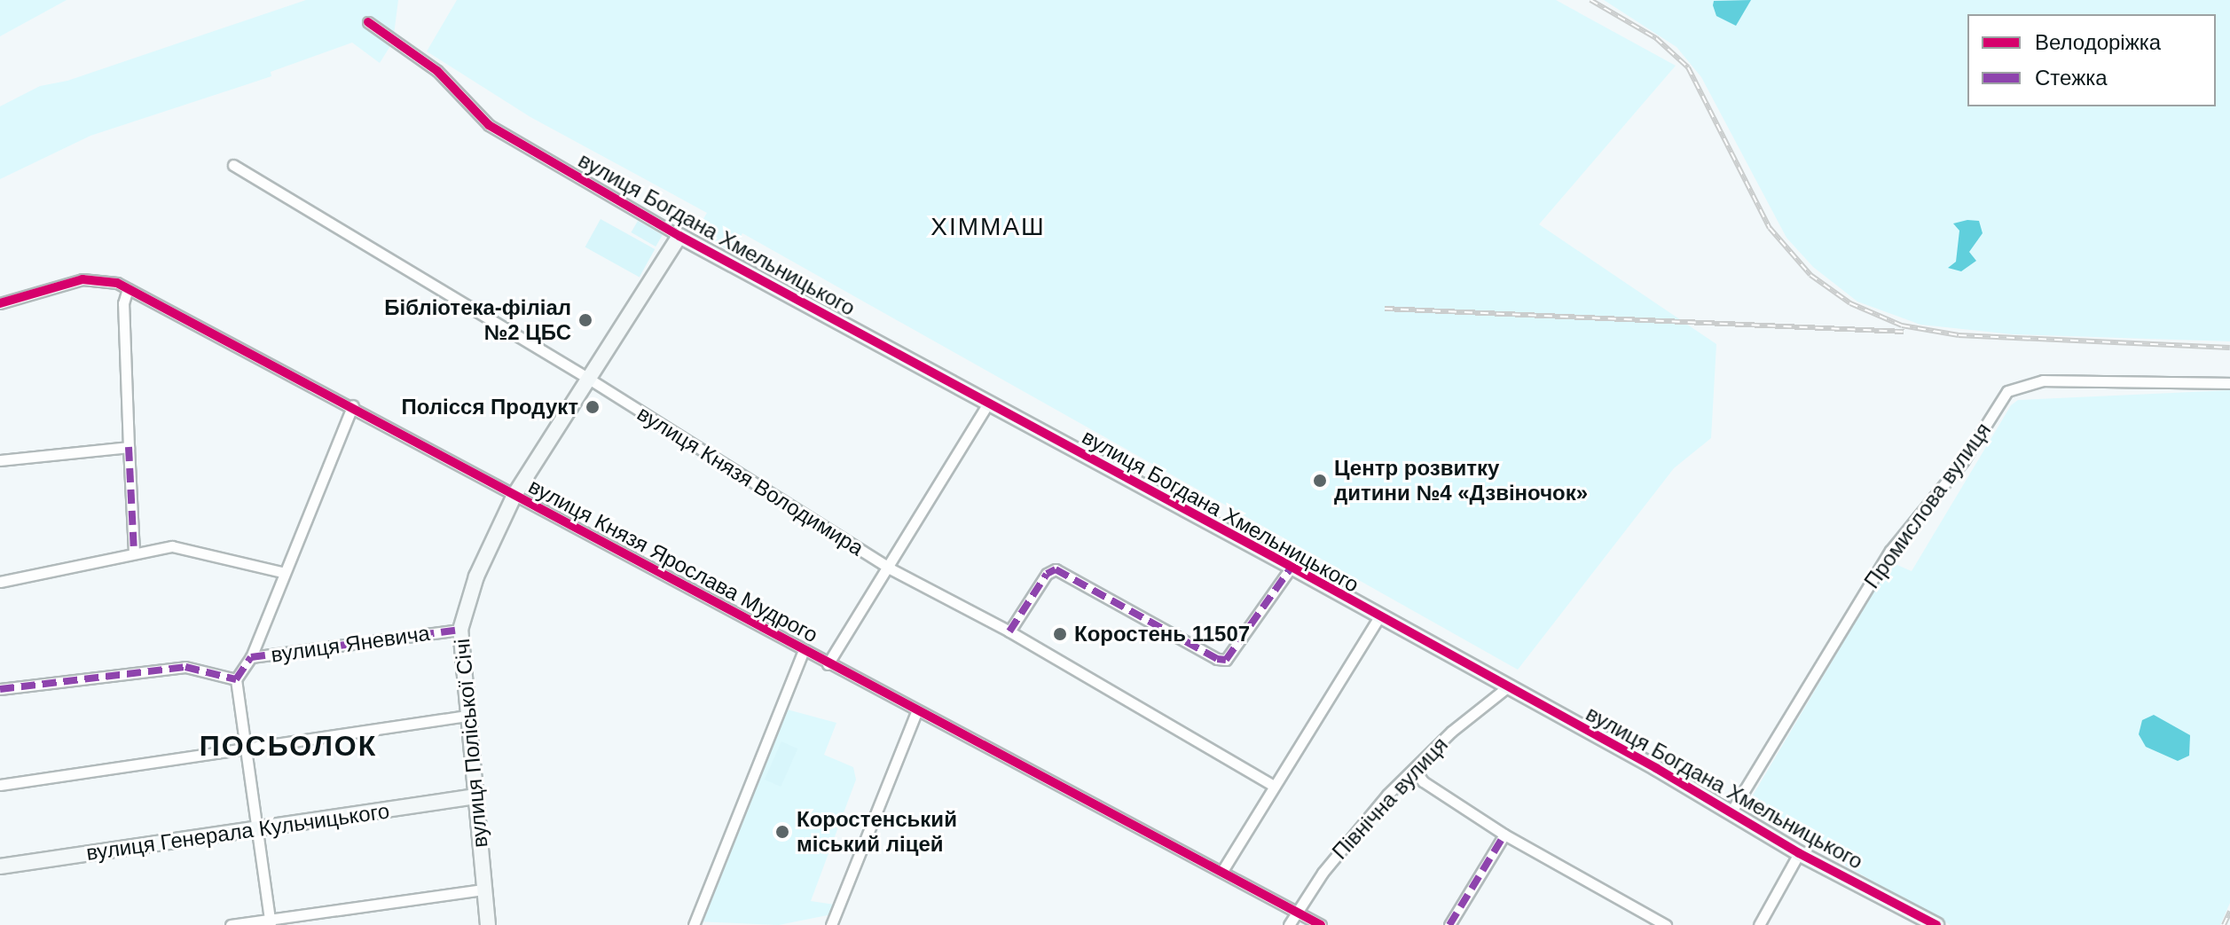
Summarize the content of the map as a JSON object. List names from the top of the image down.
{
  "streets": {
    "street": [
      "вулиця Богдана Хмельницького",
      "вулиця Князя Володимира",
      "Промислова вулиця",
      "вулиця Князя Ярослава Мудрого",
      "вулиця Яневича",
      "вулиця Поліської Січі",
      "Північна вулиця",
      "вулиця Генерала Кульчицького"
    ]
  },
  "crossings": [
    ["вулиця Богдана Хмельницького", "Промислова вулиця"],
    ["вулиця Богдана Хмельницького", "вулиця Поліської Січі"],
    ["вулиця Богдана Хмельницького", "Північна вулиця"],
    ["вулиця Князя Володимира", "вулиця Поліської Січі"],
    ["вулиця Князя Ярослава Мудрого", "вулиця Поліської Січі"],
    ["вулиця Князя Ярослава Мудрого", "Північна вулиця"],
    ["вулиця Яневича", "вулиця Поліської Січі"],
    ["вулиця Поліської Січі", "вулиця Генерала Кульчицького"]
  ],
  "districts": ["ХІММАШ", "ПОСЬОЛОК"],
  "places": [
    "Бібліотека-філіал №2 ЦБС",
    "Полісся Продукт",
    "Центр розвитку дитини №4 «Дзвіночок»",
    "Коростень 11507",
    "Коростенський міський ліцей"
  ],
  "legend": ["Велодоріжка", "Стежка"]
}
